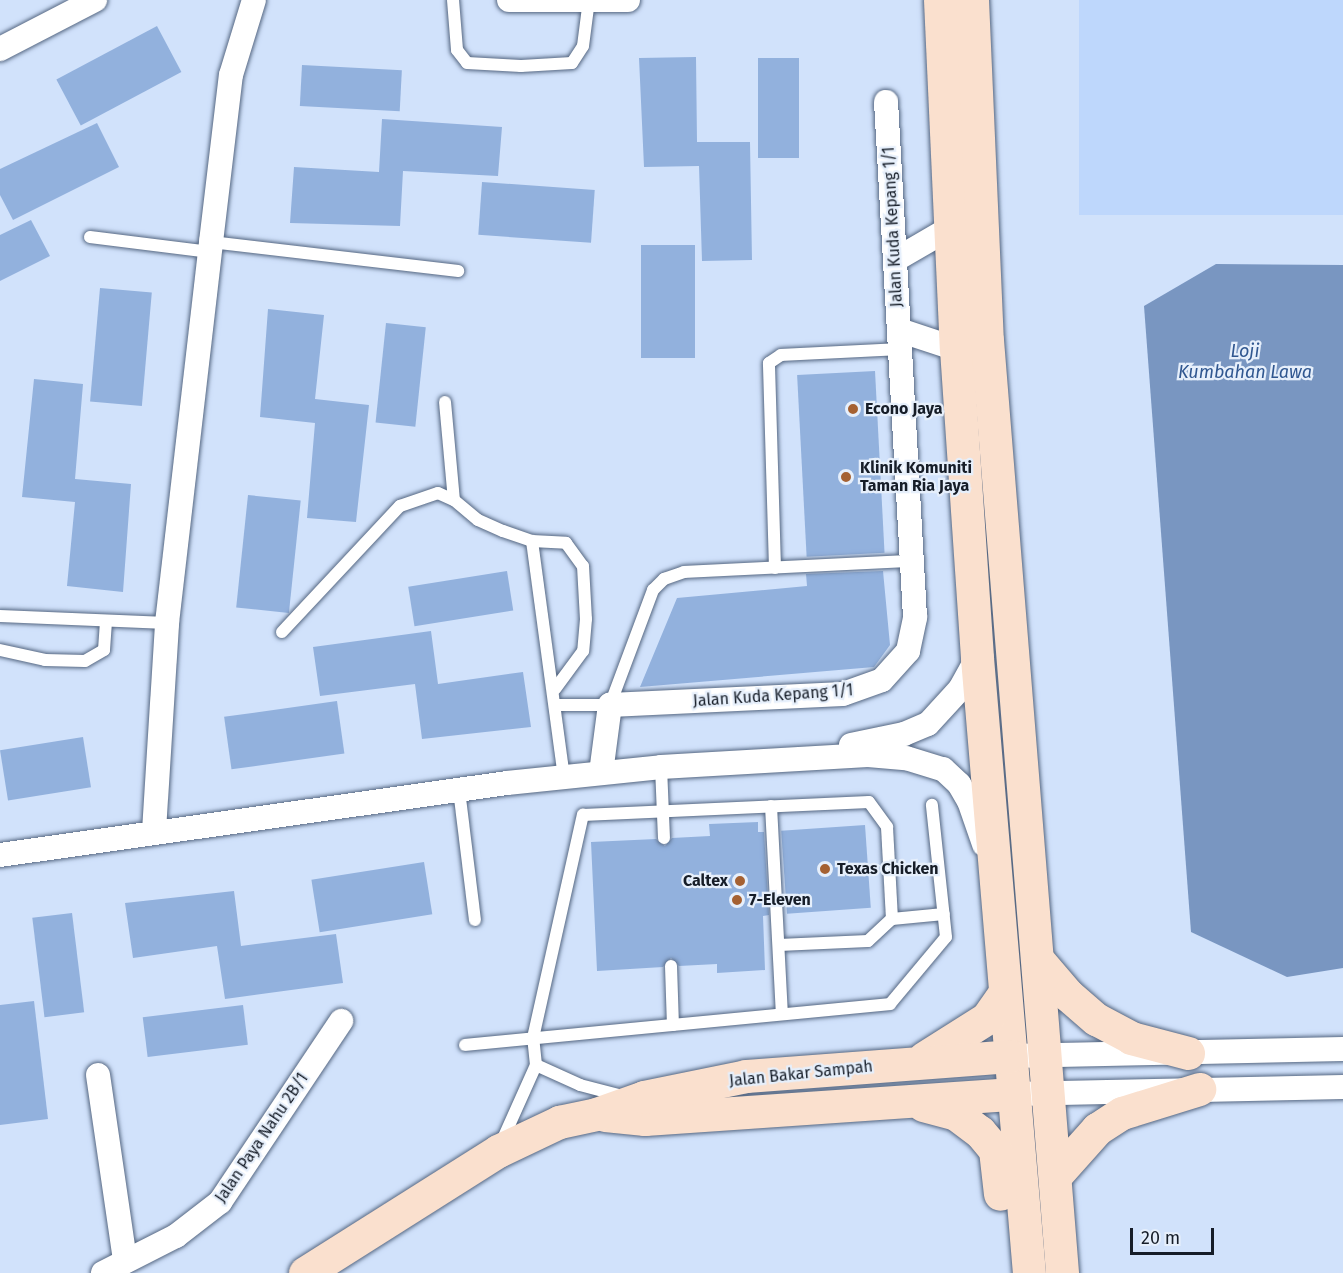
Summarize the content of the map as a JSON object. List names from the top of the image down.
{
  "streets": {
    "main road": ["Jalan Bakar Sampah"],
    "street": ["Jalan Kuda Kepang 1/1", "Jalan Paya Nahu 2B/1"]
  },
  "water": ["Loji Kumbahan Lawa"],
  "places": [
    "Econo Jaya",
    "Klinik Komuniti Taman Ria Jaya",
    "Texas Chicken",
    "Caltex",
    "7-Eleven"
  ],
  "scale_bar": "20 m"
}
